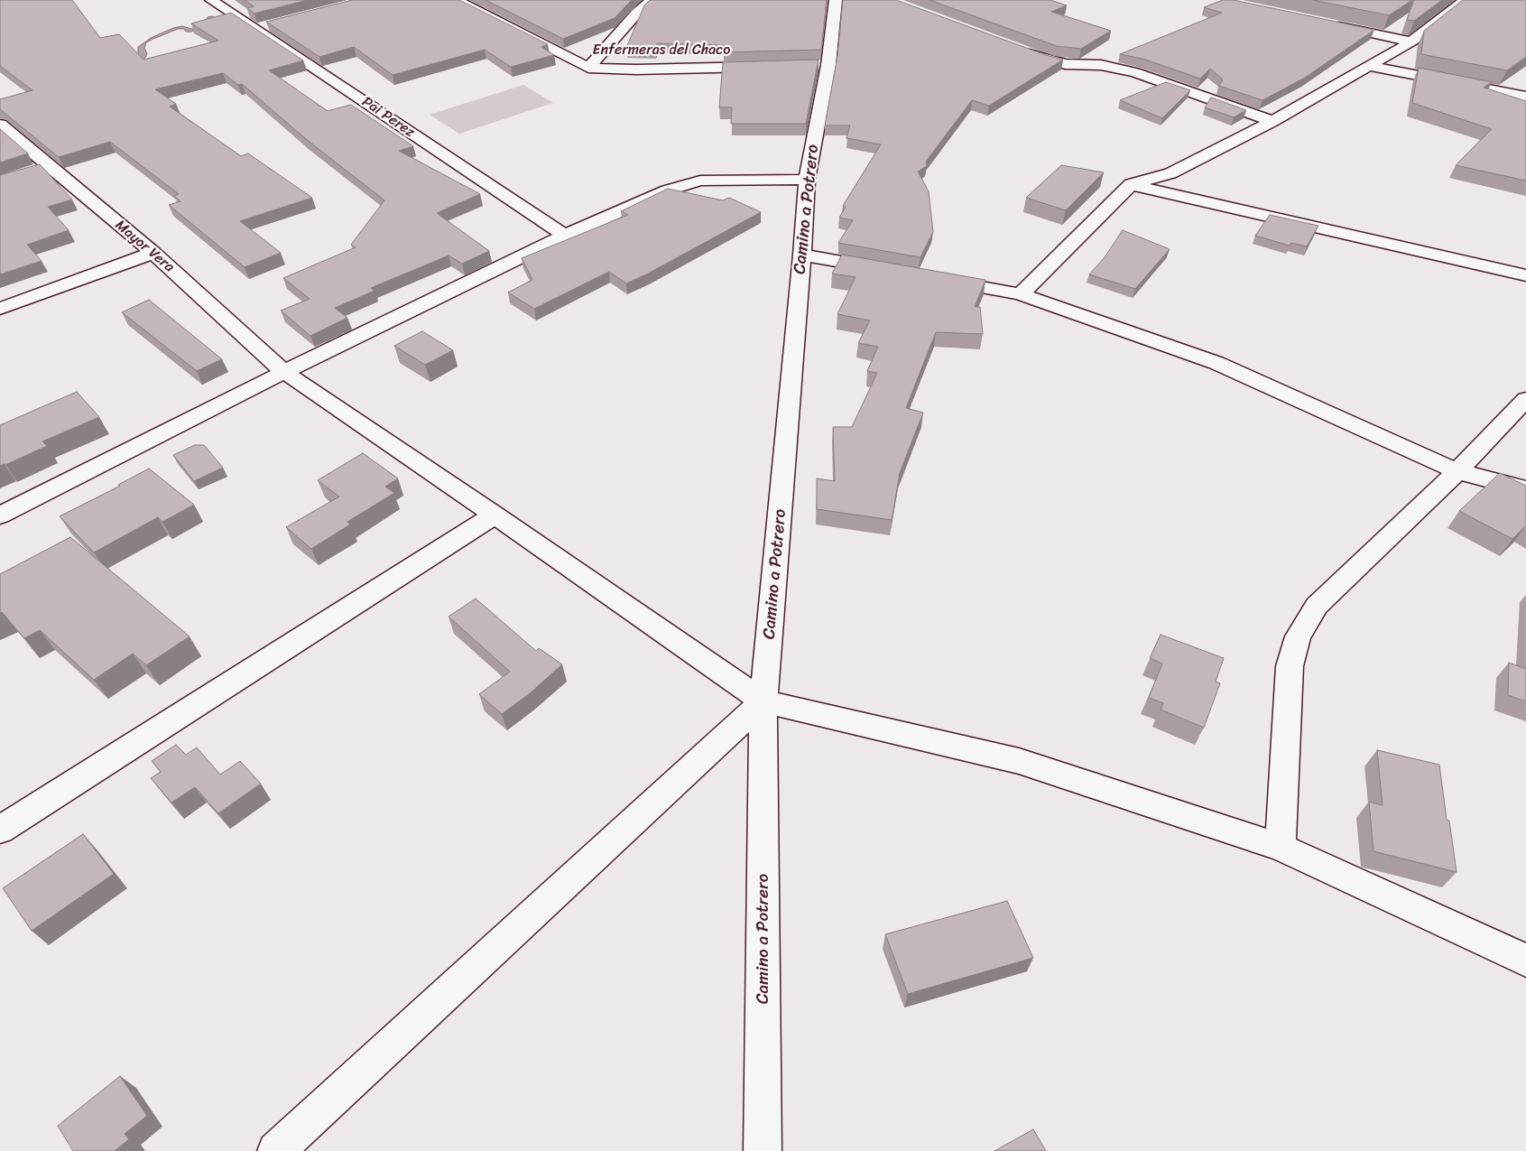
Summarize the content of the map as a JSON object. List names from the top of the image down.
{
  "streets": {
    "street": [
      "Enfermeras del Chaco",
      "Pai Perez",
      "Camino a Potrero",
      "Mayor Vera"
    ]
  },
  "crossings": [
    ["Camino a Potrero", "Mayor Vera"]
  ]
}
